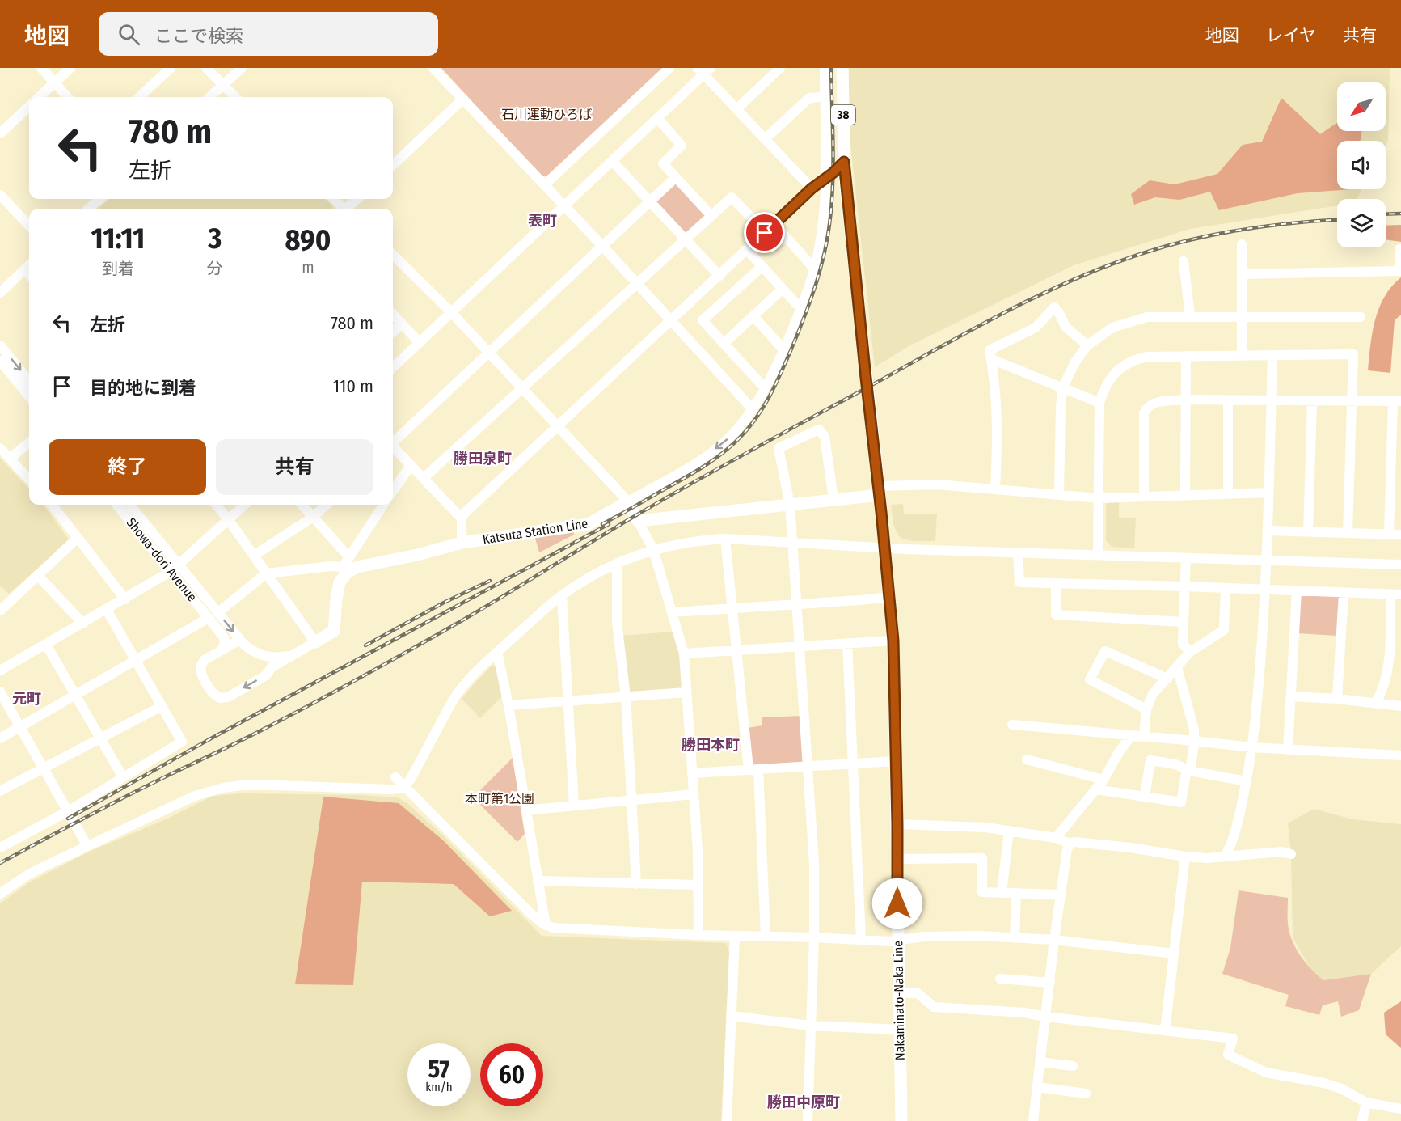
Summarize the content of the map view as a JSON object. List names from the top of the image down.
{
  "streets": {
    "main road": ["38", "Katsuta Station Line", "Nakaminato-Naka Line"],
    "street": ["Showa-dori Avenue"]
  },
  "districts": [
    "表町",
    "勝田泉町",
    "元町",
    "勝田本町",
    "勝田中原町"
  ],
  "parks": ["石川運動ひろば", "本町第1公園"],
  "north": "bottom left",
  "page": {
    "header": "地図",
    "search": "ここで検索",
    "nav": ["地図", "レイヤ", "共有"],
    "turn": ["780 m", "左折"],
    "eta": [
      "11:11",
      "到着",
      "3",
      "分",
      "890",
      "m"
    ],
    "list": [
      {
        "name": "左折",
        "value": "780 m"
      },
      {
        "name": "目的地に到着",
        "value": "110 m"
      }
    ],
    "buttons": ["終了", "共有"],
    "speed": "57 km/h",
    "limit": "60"
  }
}
